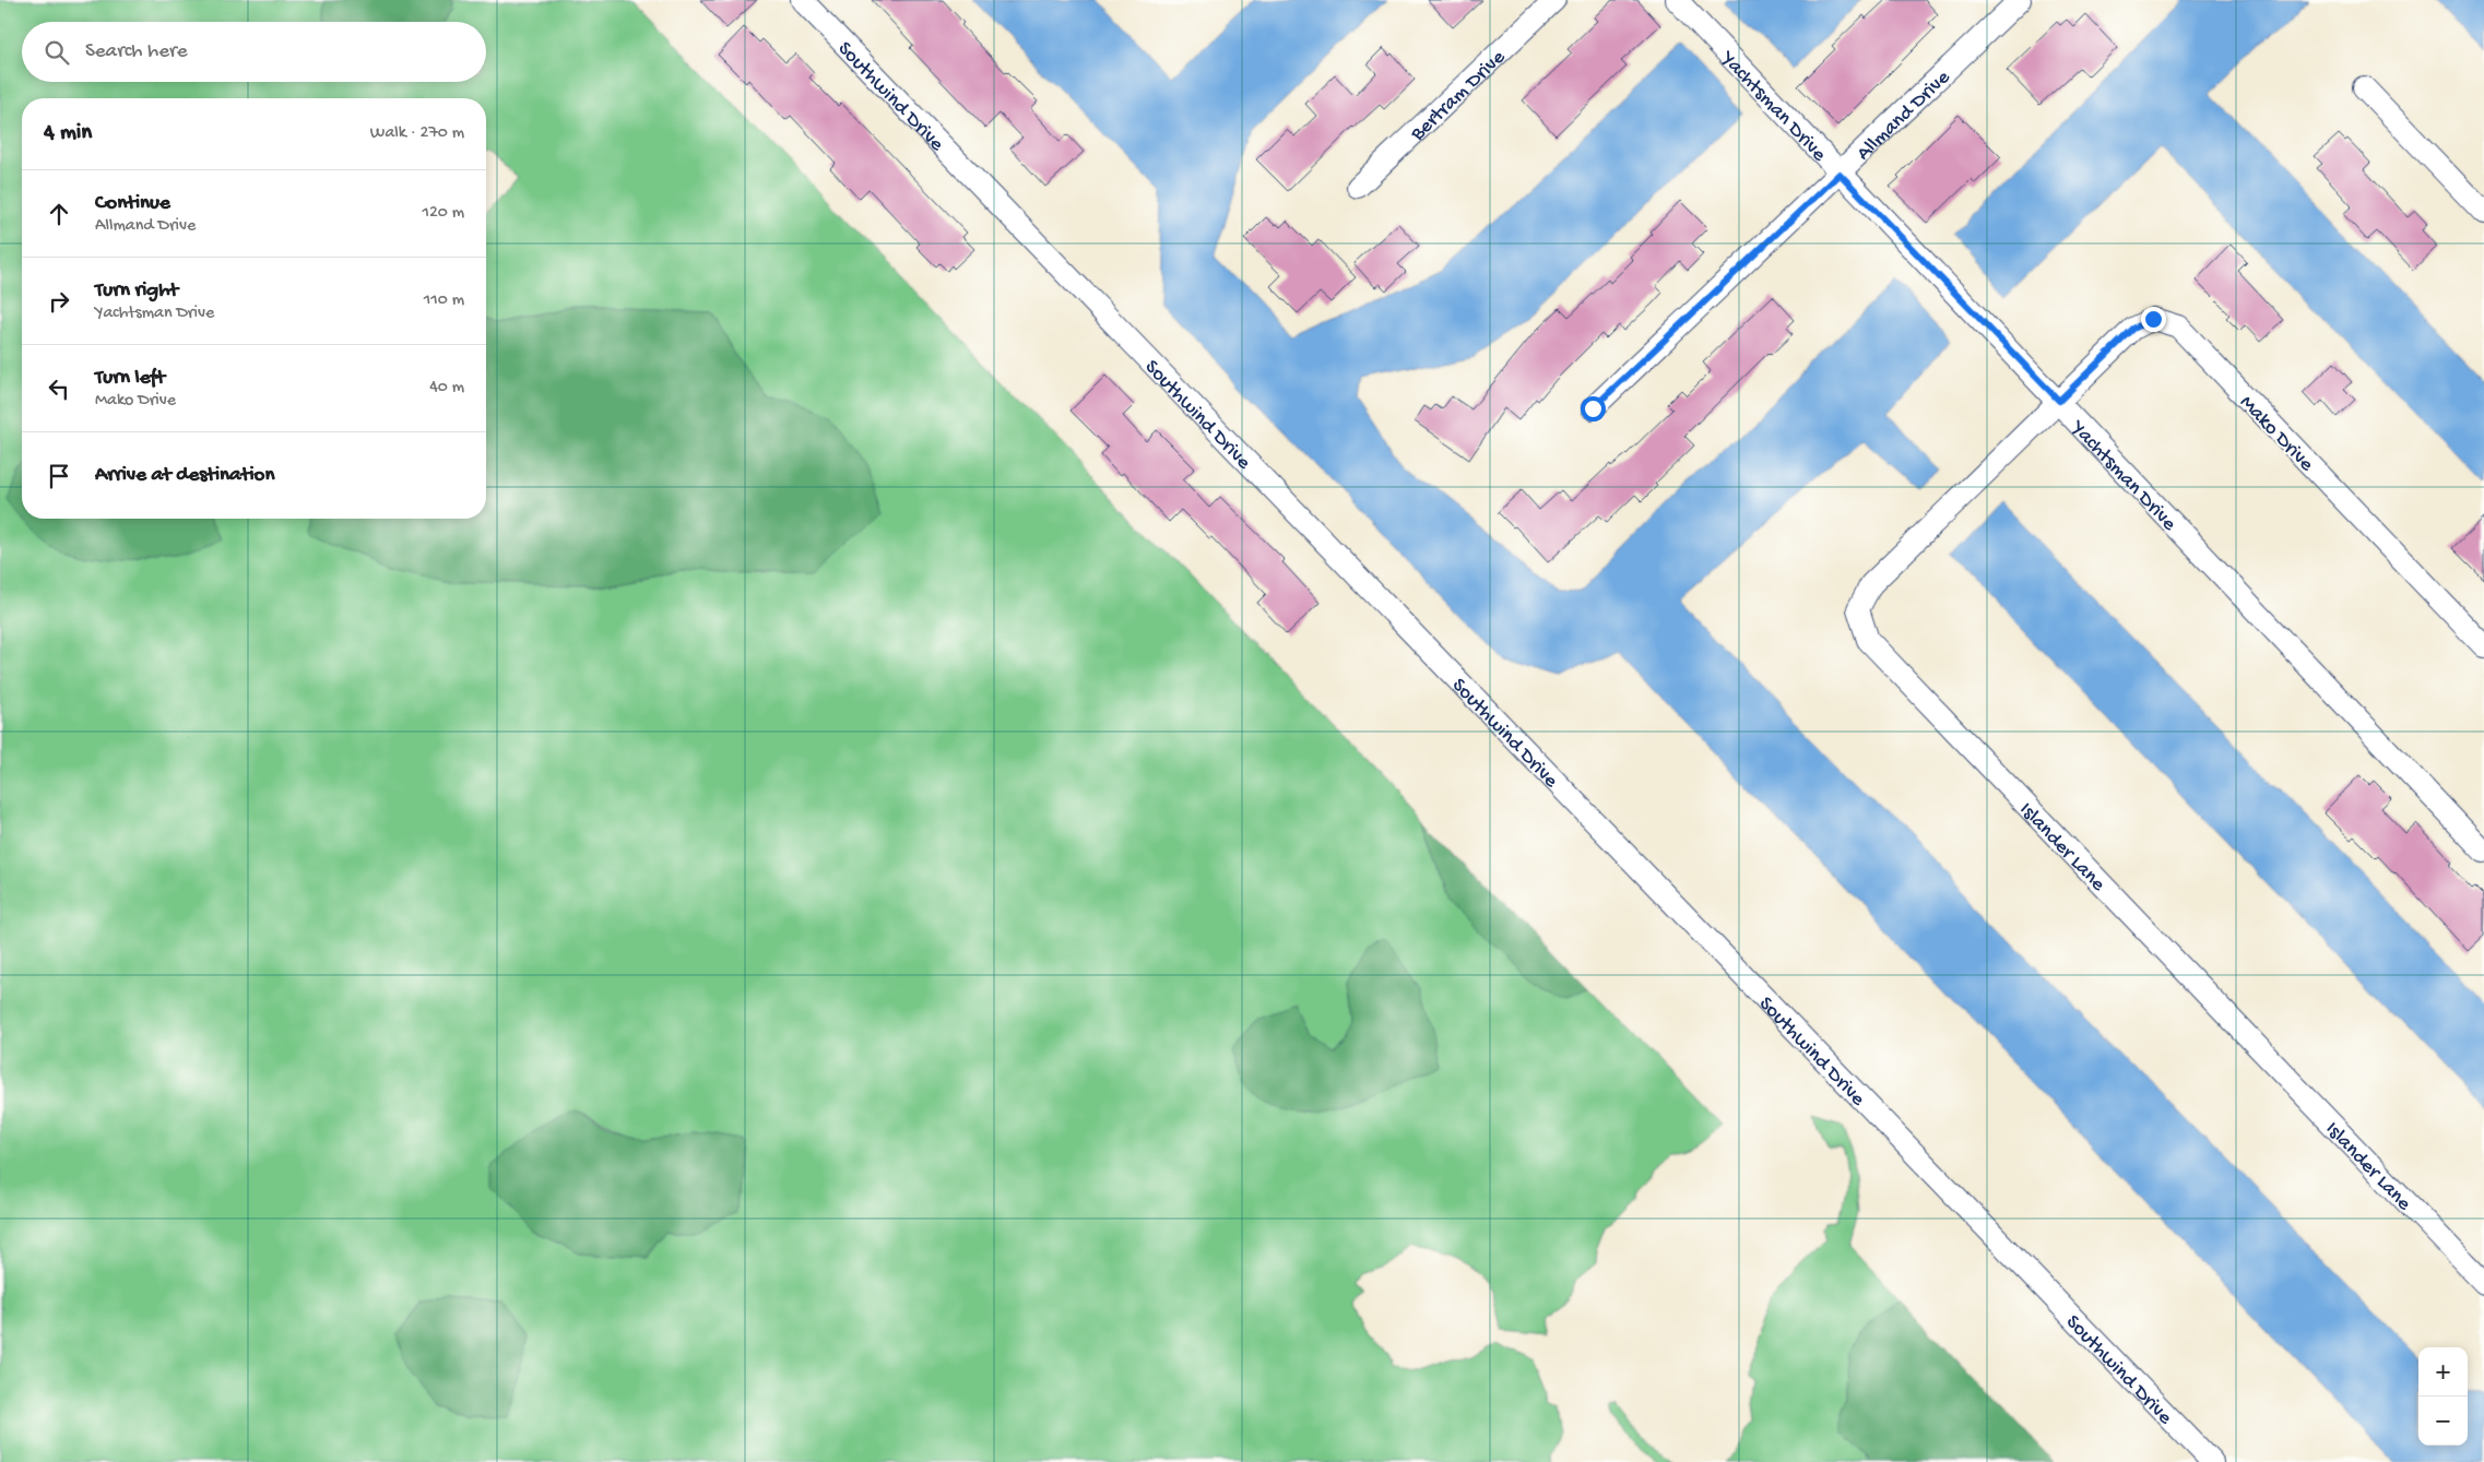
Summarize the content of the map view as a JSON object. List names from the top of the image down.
{
  "streets": {
    "street": [
      "Southwind Drive",
      "Bertram Drive",
      "Yachtsman Drive",
      "Allmand Drive",
      "Mako Drive",
      "Islander Lane"
    ]
  },
  "crossings": [
    ["Yachtsman Drive", "Allmand Drive"],
    ["Yachtsman Drive", "Mako Drive"],
    ["Yachtsman Drive", "Islander Lane"],
    ["Mako Drive", "Islander Lane"]
  ],
  "page": {
    "search": "Search here",
    "heading": ["4 min", "Walk · 270 m"],
    "list": [
      ["Continue", "Allmand Drive", "120 m"],
      ["Turn right", "Yachtsman Drive", "110 m"],
      ["Turn left", "Mako Drive", "40 m"],
      "Arrive at destination"
    ],
    "map_buttons": ["+", "−"]
  }
}
